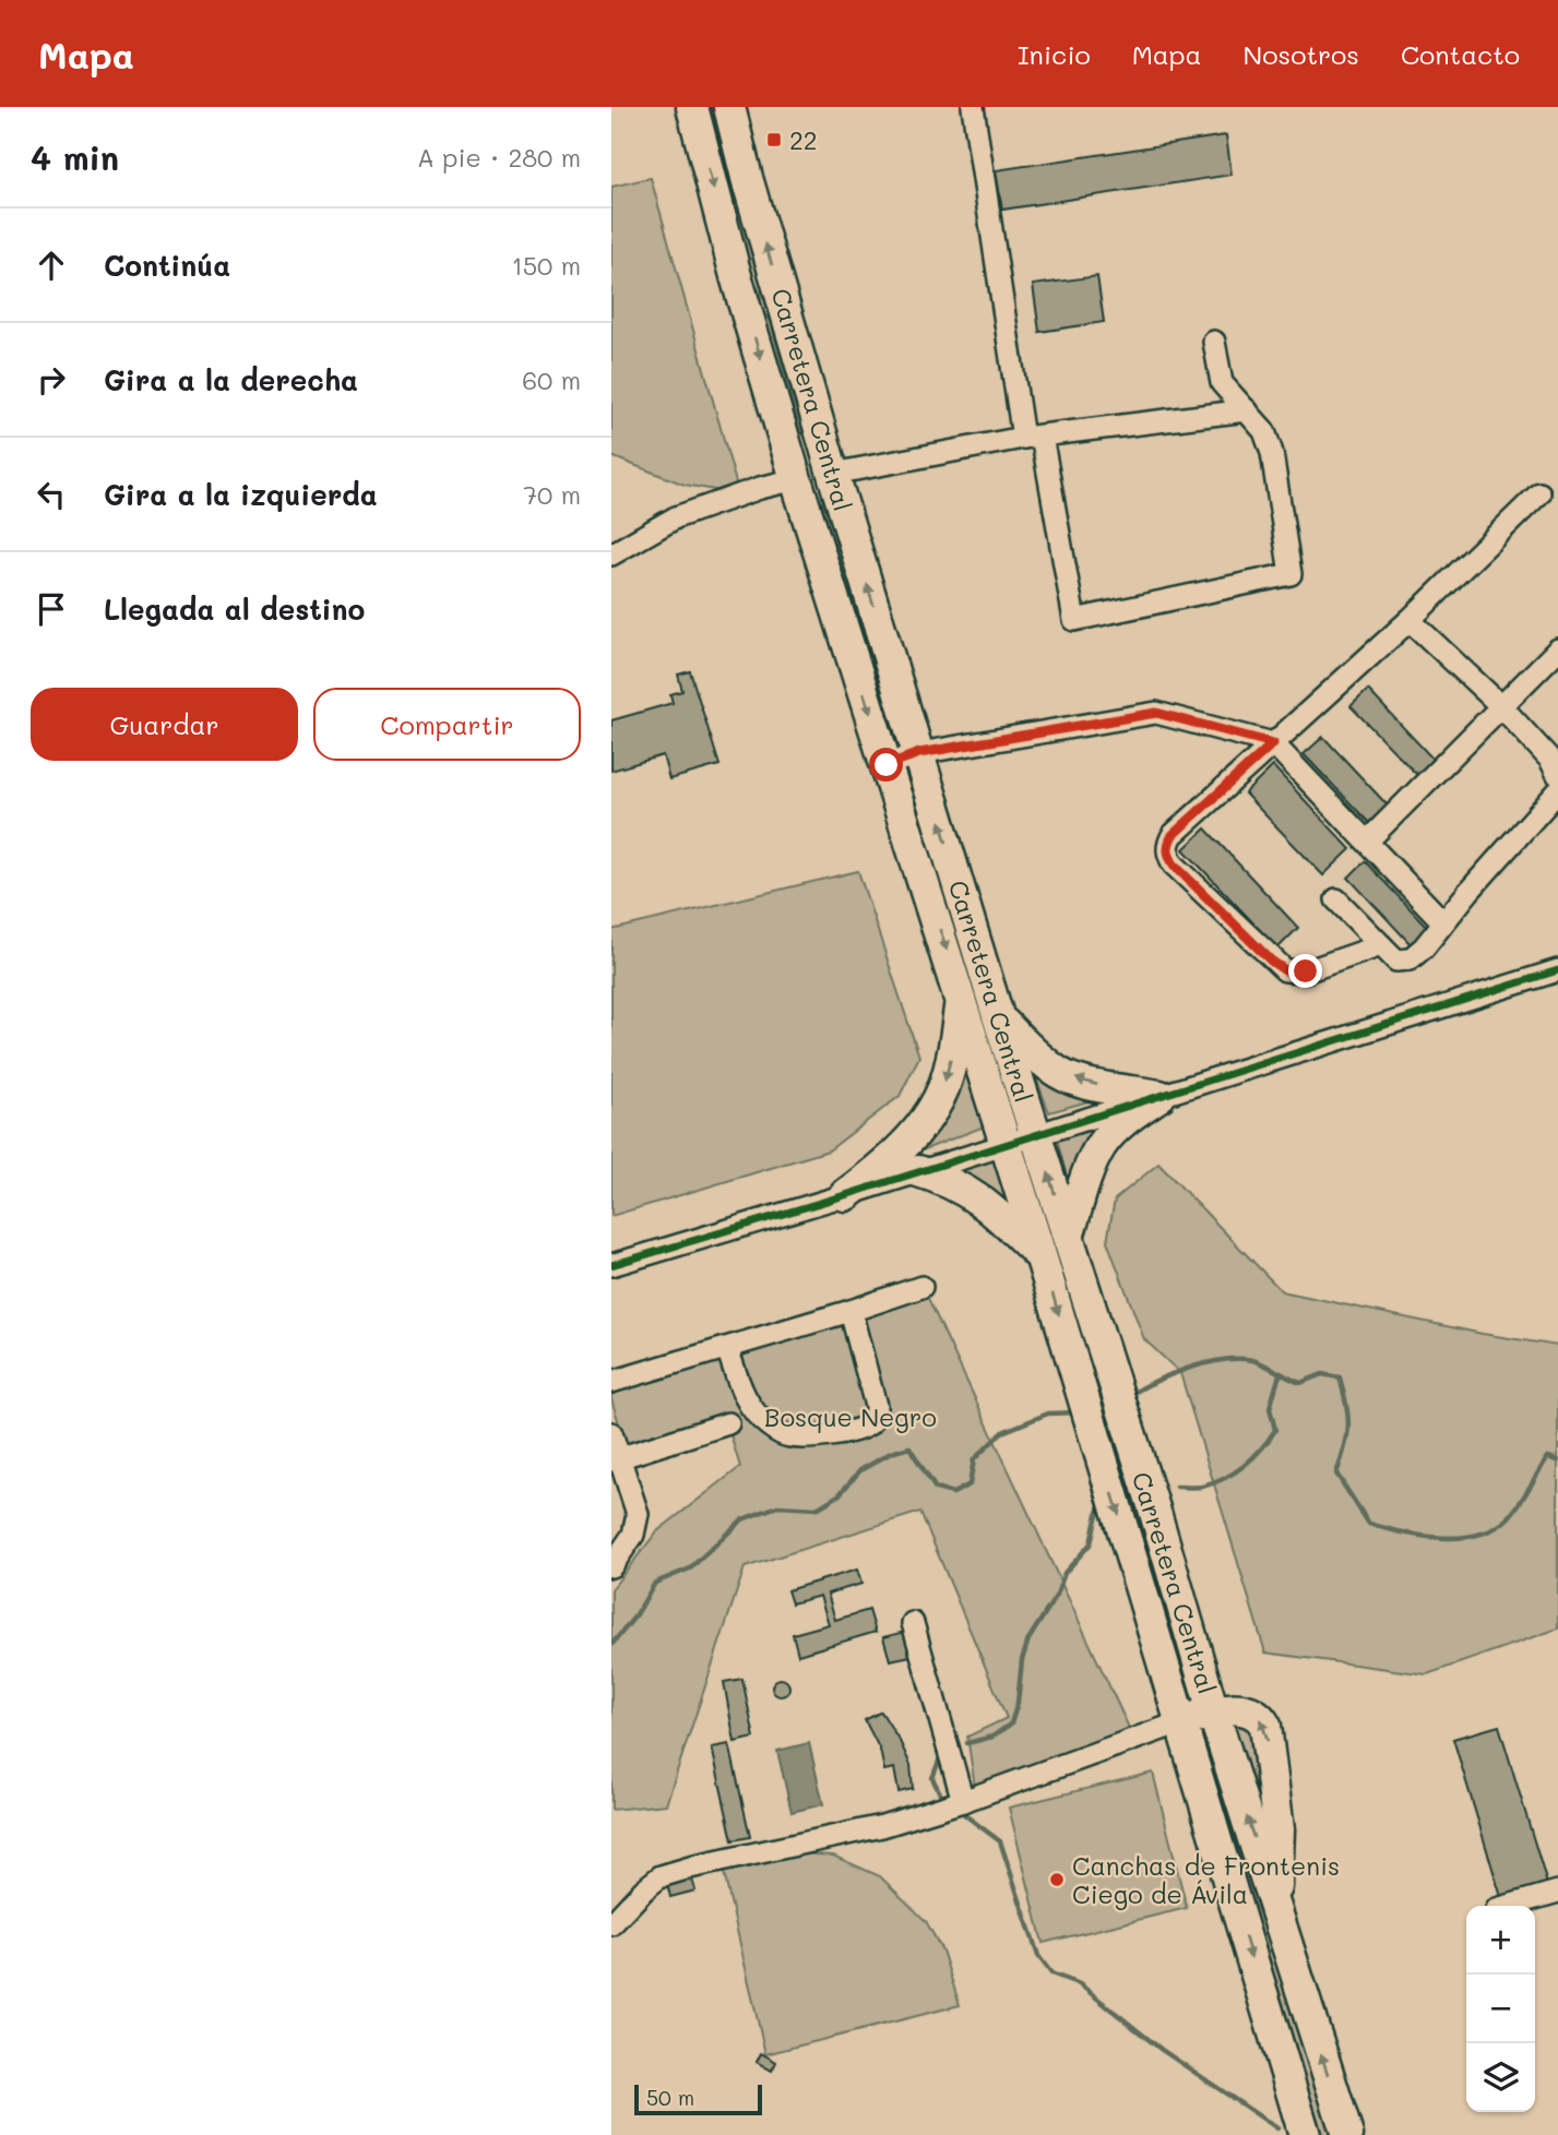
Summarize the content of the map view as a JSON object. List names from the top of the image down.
{
  "streets": {
    "highway": ["Carretera Central"]
  },
  "parks": ["Bosque Negro"],
  "places": {
    "transit": ["22"],
    "other": ["Canchas de Frontenis Ciego de Ávila"]
  },
  "scale_bar": "50 m",
  "page": {
    "header": "Mapa",
    "nav": [
      "Inicio",
      "Mapa",
      "Nosotros",
      "Contacto"
    ],
    "heading": ["4 min", "A pie · 280 m"],
    "list": [
      ["Continúa", "150 m"],
      ["Gira a la derecha", "60 m"],
      ["Gira a la izquierda", "70 m"],
      "Llegada al destino"
    ],
    "buttons": ["Guardar", "Compartir"],
    "map_buttons": ["+", "−"],
    "scale": "50 m"
  }
}
